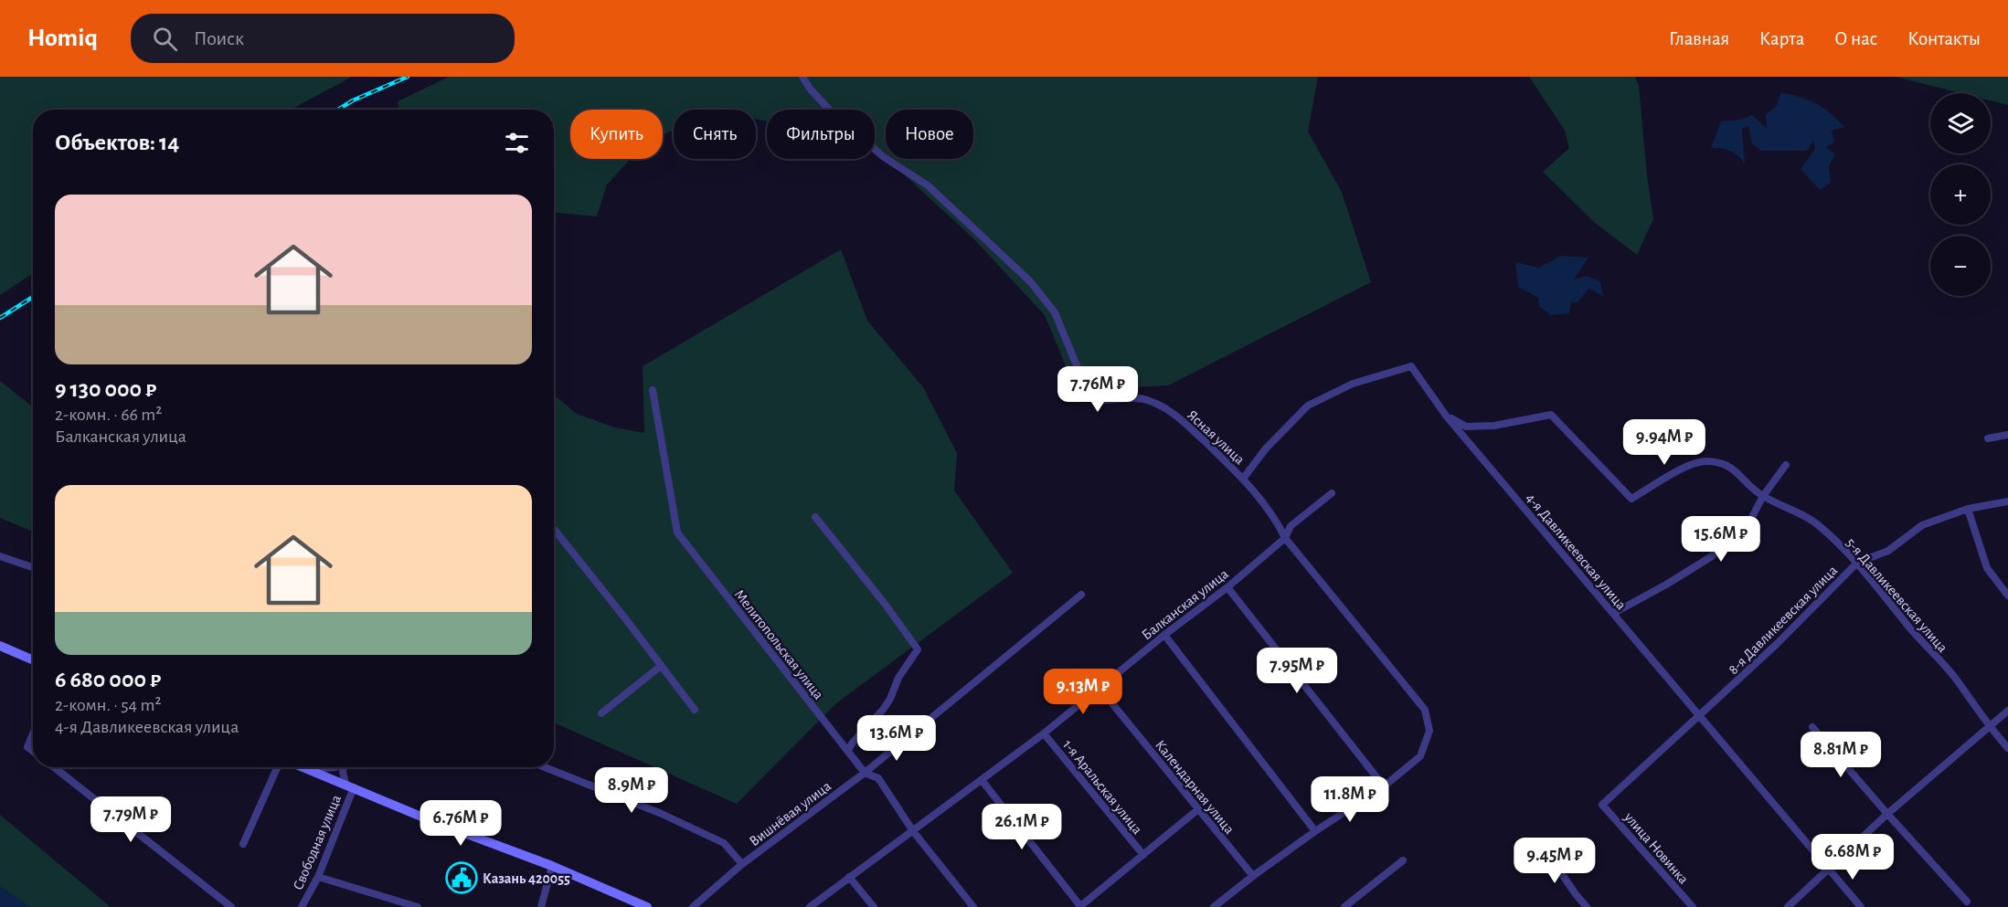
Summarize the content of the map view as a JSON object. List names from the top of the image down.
{
  "streets": {
    "street": [
      "Ясная улица",
      "4-я Давликеевская улица",
      "5-я Давликеевская улица",
      "Балканская улица",
      "8-я Давликеевская улица",
      "Мелитопольская улица",
      "1-я Аральская улица",
      "Календарная улица",
      "Вишнёвая улица",
      "Свободная улица",
      "улица Новинка"
    ]
  },
  "crossings": [
    ["Ясная улица", "4-я Давликеевская улица"],
    ["Ясная улица", "Балканская улица"],
    ["4-я Давликеевская улица", "5-я Давликеевская улица"],
    ["4-я Давликеевская улица", "8-я Давликеевская улица"],
    ["5-я Давликеевская улица", "8-я Давликеевская улица"],
    ["Балканская улица", "Мелитопольская улица"],
    ["Балканская улица", "1-я Аральская улица"],
    ["Балканская улица", "Календарная улица"],
    ["8-я Давликеевская улица", "улица Новинка"],
    ["Мелитопольская улица", "Вишнёвая улица"]
  ],
  "places": {
    "public building": ["Казань 420055"]
  },
  "page": {
    "header": "Homiq",
    "search": "Поиск",
    "nav": [
      "Главная",
      "Карта",
      "О нас",
      "Контакты"
    ],
    "map_buttons": ["+", "−"],
    "chip": [
      "Купить",
      "Снять",
      "Фильтры",
      "Новое"
    ],
    "heading": "Объектов: 14",
    "list": [
      {
        "name": "9 130 000 ₽",
        "note": "2-комн. · 66 m² · Балканская улица"
      },
      {
        "name": "6 680 000 ₽",
        "note": "2-комн. · 54 m² · 4-я Давликеевская улица"
      }
    ],
    "price": [
      "7.76M ₽",
      "9.94M ₽",
      "15.6M ₽",
      "7.95M ₽",
      "9.13M ₽",
      "13.6M ₽",
      "8.81M ₽",
      "8.9M ₽",
      "11.8M ₽",
      "7.79M ₽",
      "6.76M ₽",
      "26.1M ₽",
      "6.68M ₽",
      "9.45M ₽"
    ]
  }
}
